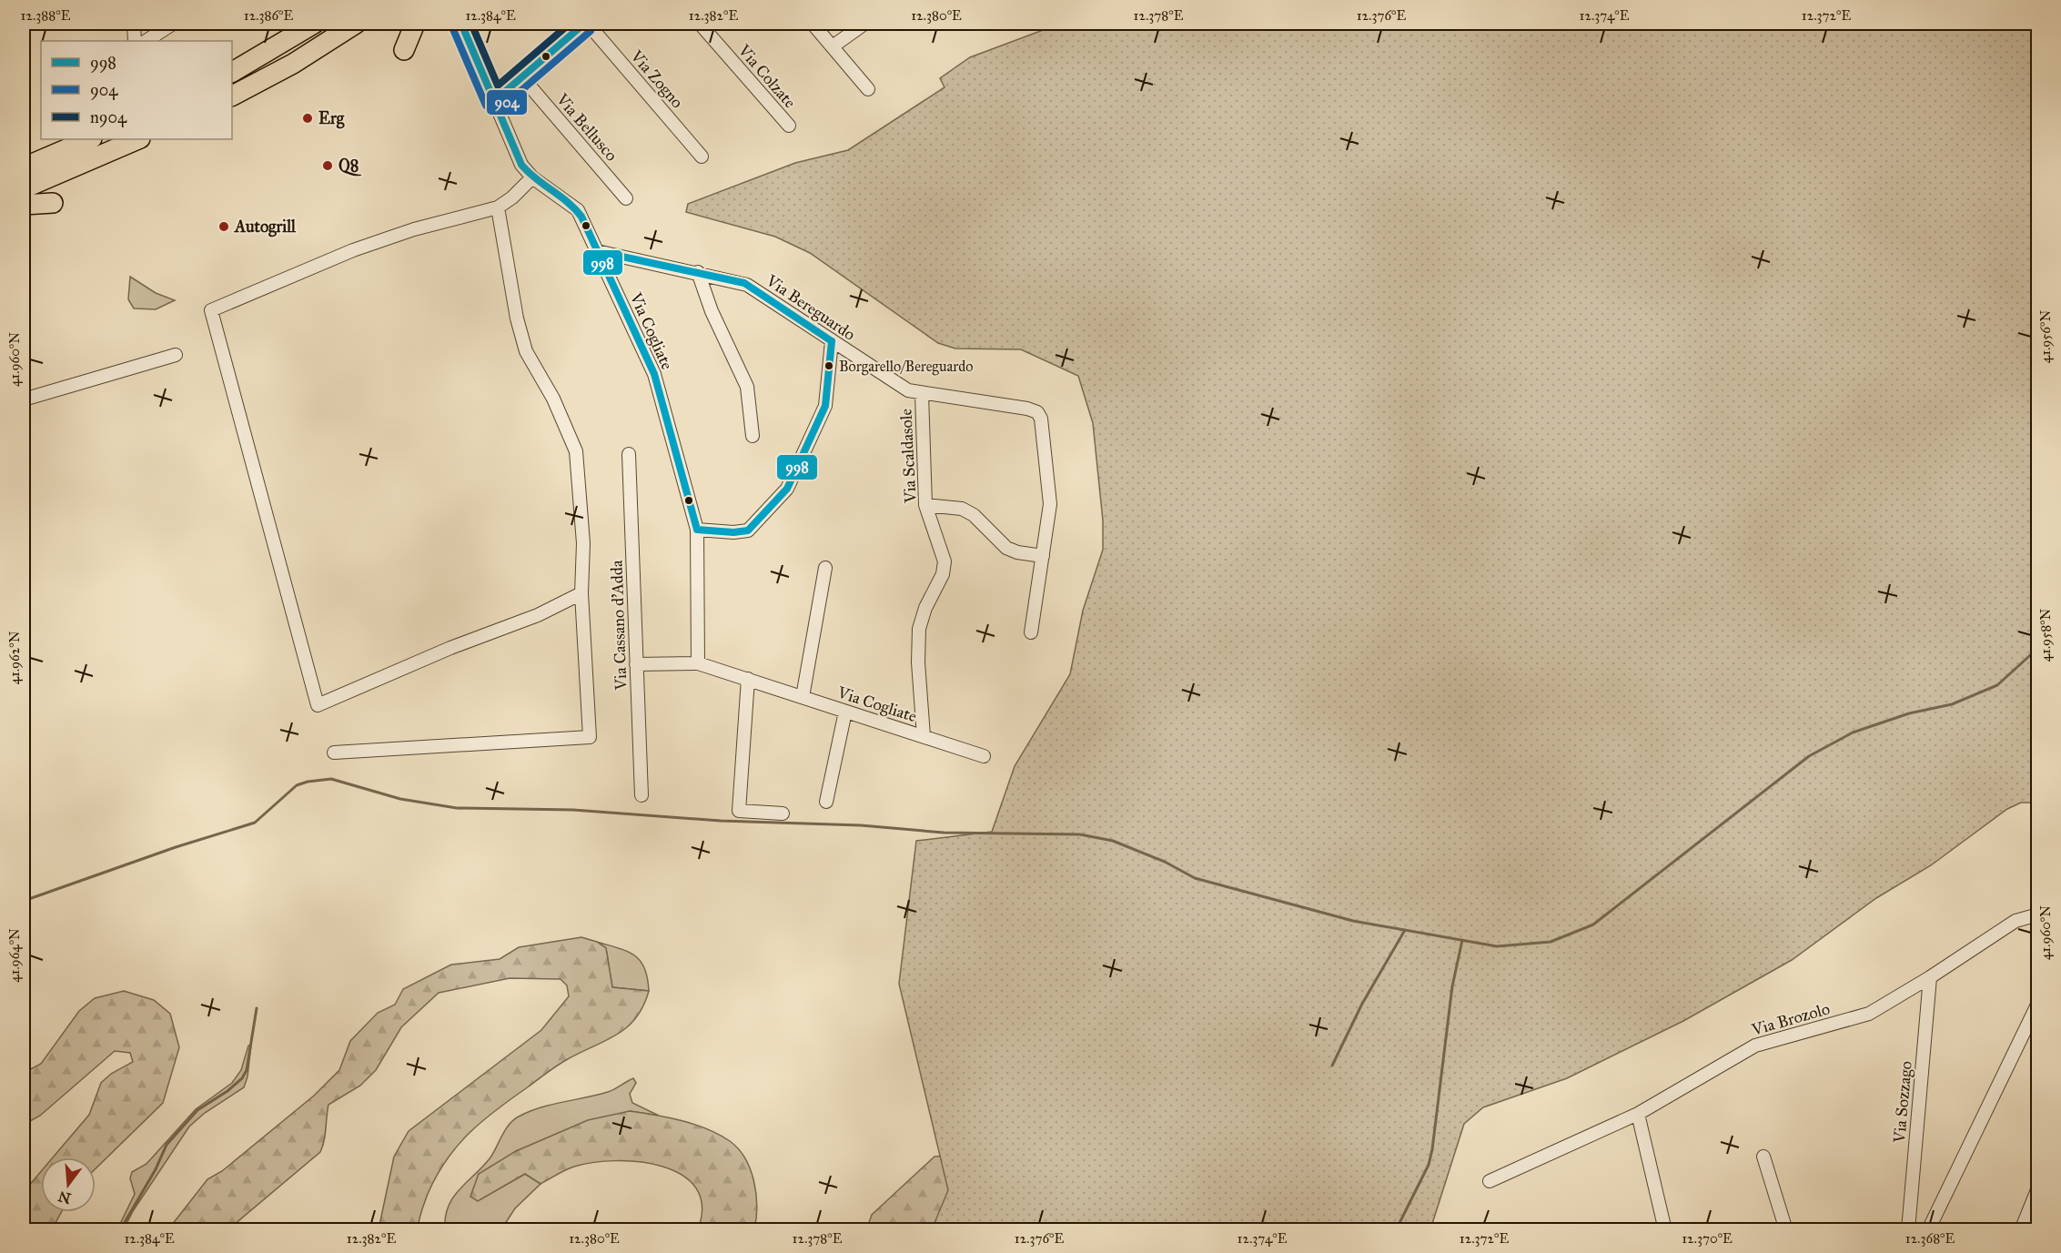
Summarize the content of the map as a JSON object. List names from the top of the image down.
{
  "streets": {
    "street": [
      "Via Colzate",
      "Via Zogno",
      "Via Bellusco",
      "Via Bereguardo",
      "Via Cogliate",
      "Via Scaldasole",
      "Via Cassano d'Adda",
      "Via Brozolo",
      "Via Sozzago"
    ]
  },
  "crossings": [
    ["Via Bereguardo", "Via Cogliate"],
    ["Via Bereguardo", "Via Scaldasole"],
    ["Via Cogliate", "Via Scaldasole"],
    ["Via Cogliate", "Via Cassano d'Adda"],
    ["Via Brozolo", "Via Sozzago"]
  ],
  "places": [
    "Erg",
    "Q8",
    "Autogrill",
    "Borgarello/Bereguardo"
  ],
  "lines": ["transit line 998", "transit line n904", "transit line 904"],
  "legend": ["998", "904", "n904"],
  "north": "bottom",
  "coordinates": [
    "12.388°E",
    "12.386°E",
    "12.384°E",
    "12.382°E",
    "12.380°E",
    "12.378°E",
    "12.376°E",
    "12.374°E",
    "12.372°E",
    "41.956°N",
    "41.960°N",
    "41.958°N",
    "41.962°N",
    "41.964°N",
    "12.370°E",
    "12.368°E"
  ]
}
